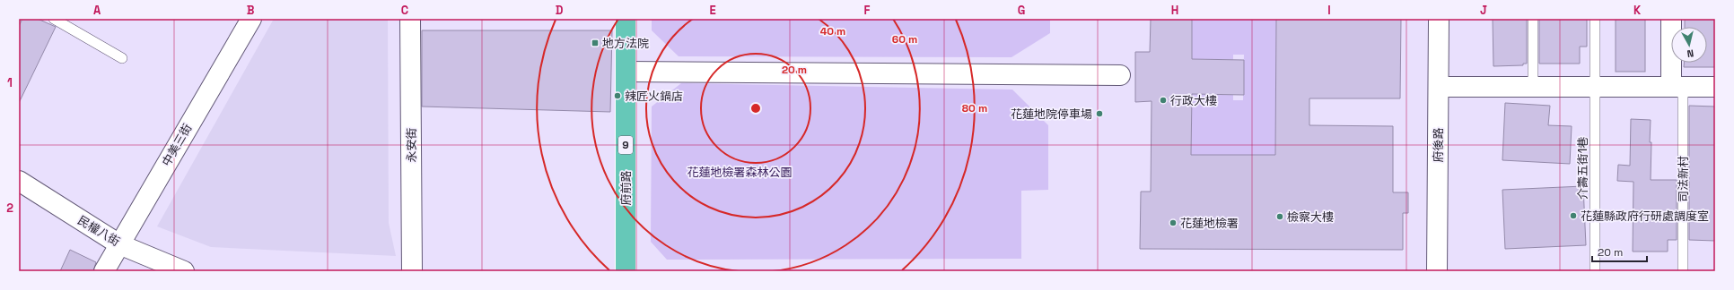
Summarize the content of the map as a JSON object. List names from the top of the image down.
{
  "streets": {
    "main road": ["9", "府前路"],
    "street": [
      "中美三街",
      "永安街",
      "府後路",
      "司法新村",
      "民權八街"
    ],
    "lane": ["介壽五街1巷"]
  },
  "crossings": [
    ["中美三街", "民權八街"]
  ],
  "parks": ["花蓮地檢署森林公園"],
  "places": {
    "transit": ["地方法院"],
    "other": [
      "辣匠火鍋店",
      "行政大樓",
      "花蓮地院停車場",
      "花蓮縣政府行研處調度室",
      "檢察大樓",
      "花蓮地檢署"
    ]
  },
  "scale_bar": "20 m",
  "north": "bottom",
  "grid": {
    "columns": [
      "A",
      "B",
      "C",
      "D",
      "E",
      "F",
      "G",
      "H",
      "I",
      "J",
      "K"
    ],
    "rows": ["1", "2"]
  },
  "rings": [
    "40 m",
    "60 m",
    "20 m",
    "80 m"
  ]
}
